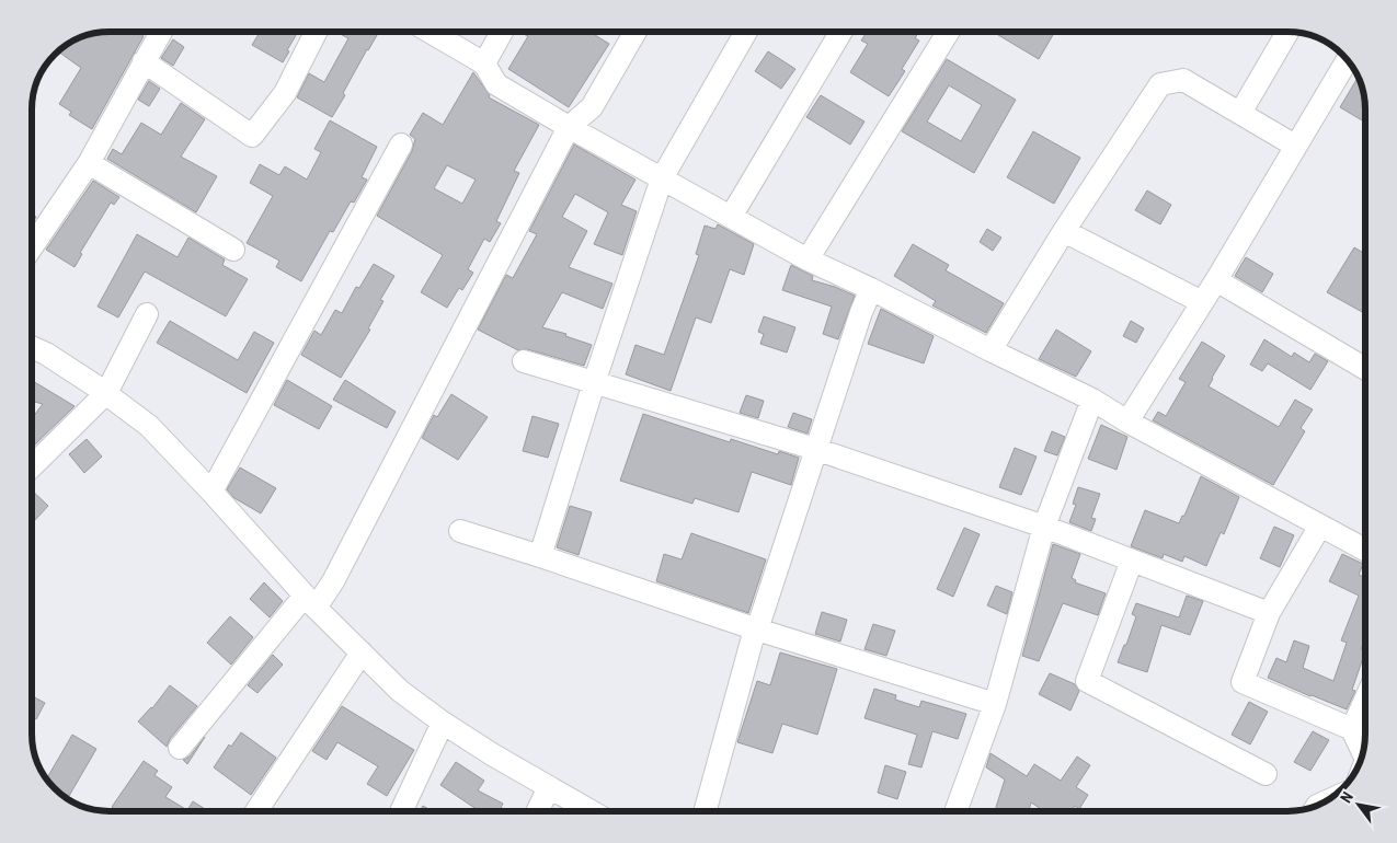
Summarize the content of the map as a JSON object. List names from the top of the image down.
{
  "north": "top left"
}
